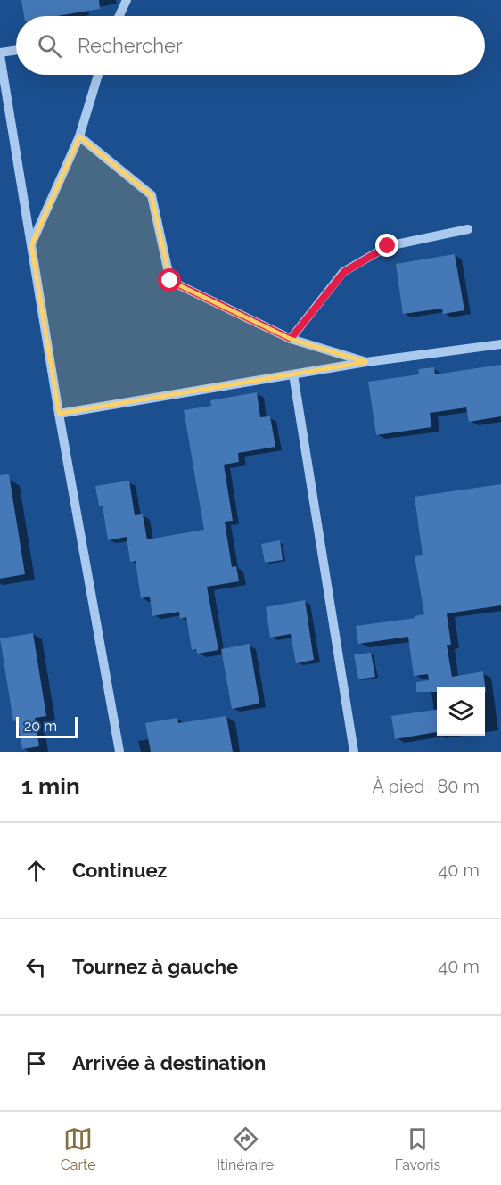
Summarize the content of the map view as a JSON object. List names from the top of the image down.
{
  "scale_bar": "20 m",
  "page": {
    "search": "Rechercher",
    "scale": "20 m",
    "heading": ["1 min", "À pied · 80 m"],
    "list": [
      ["Continuez", "40 m"],
      ["Tournez à gauche", "40 m"],
      "Arrivée à destination"
    ],
    "nav": ["Carte", "Itinéraire", "Favoris"]
  }
}
